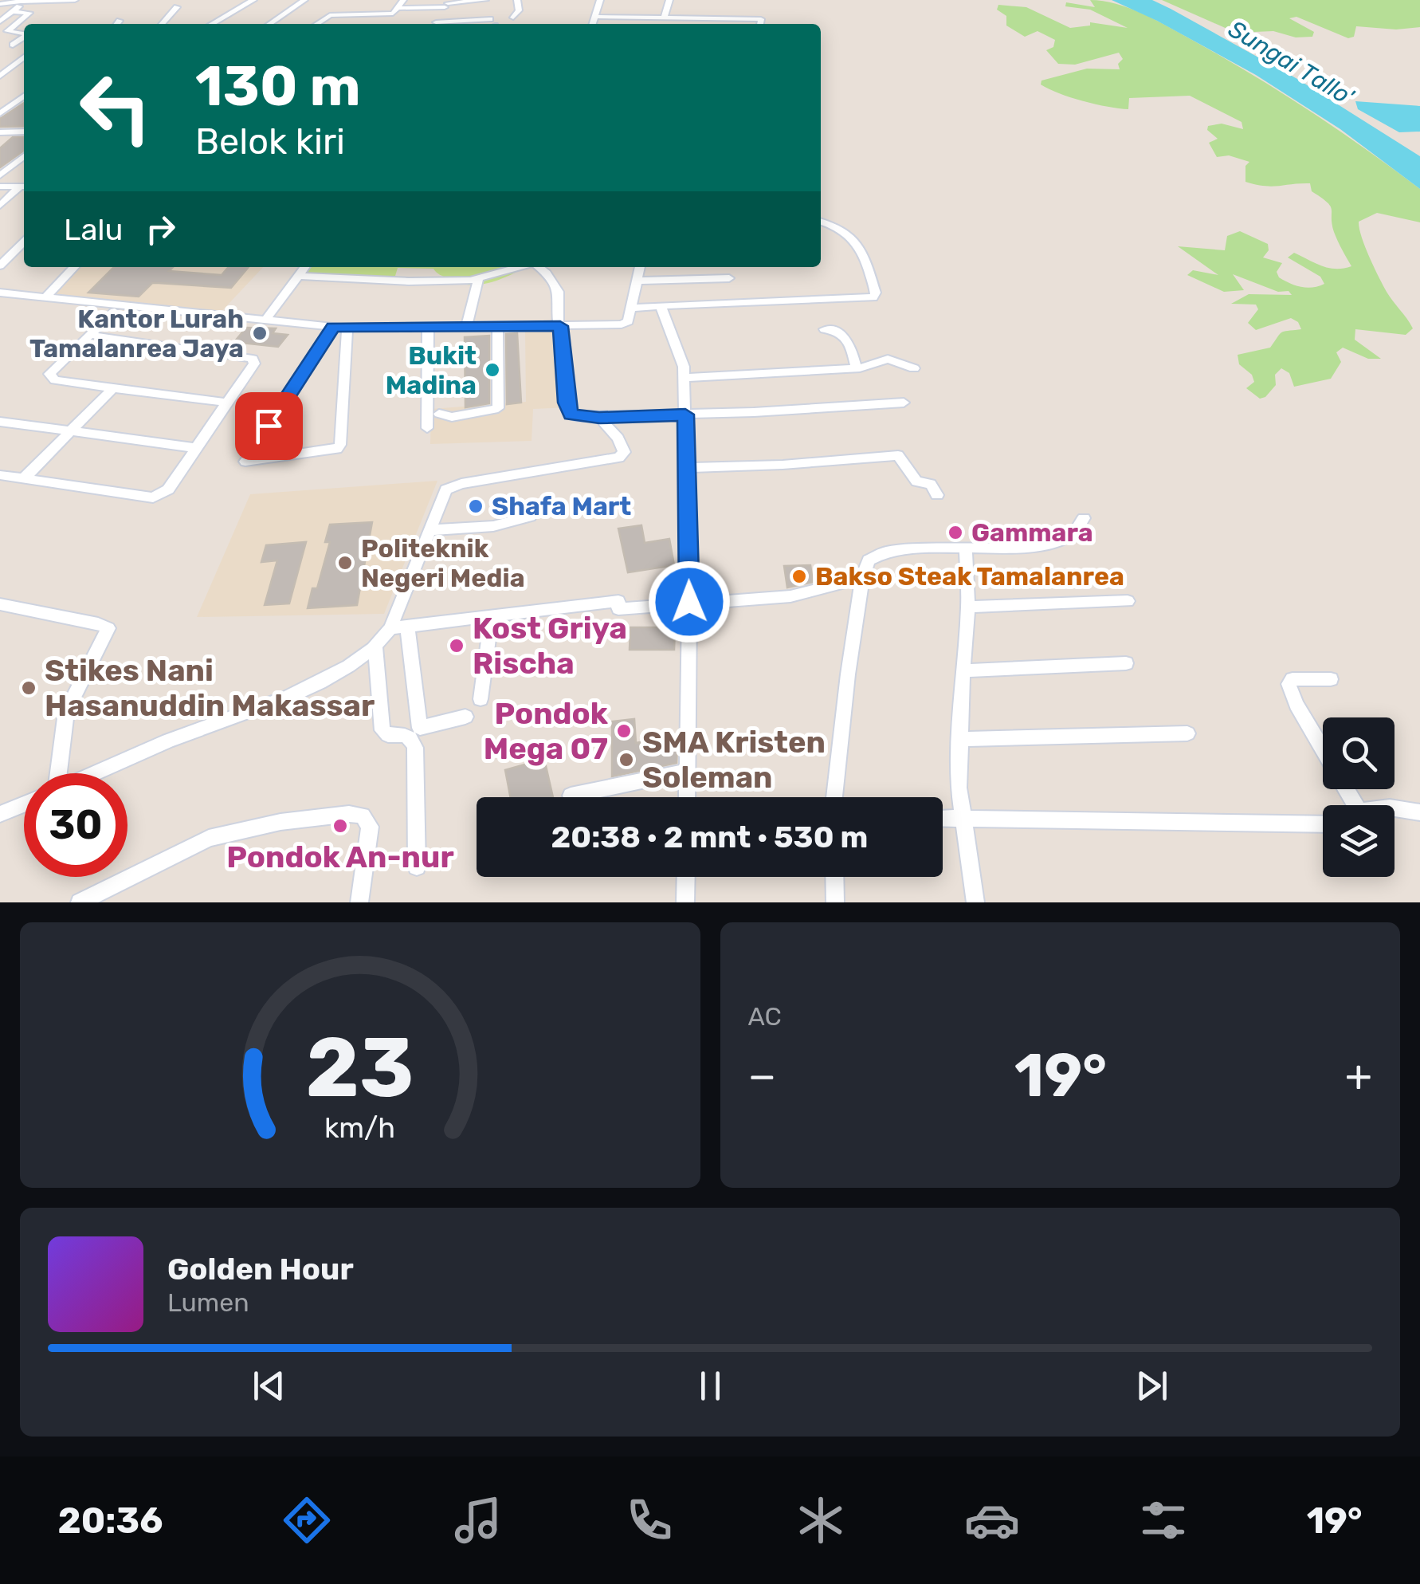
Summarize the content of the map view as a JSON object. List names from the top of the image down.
{
  "water": ["Sungai Tallo'"],
  "places": [
    "Kantor Lurah Tamalanrea Jaya",
    "Bukit Madina",
    "Shafa Mart",
    "Gammara",
    "Politeknik Negeri Media",
    "Bakso Steak Tamalanrea",
    "Kost Griya Rischa",
    "Stikes Nani Hasanuddin Makassar",
    "Pondok Mega 07",
    "SMA Kristen Soleman",
    "Pondok An-nur"
  ],
  "page": {
    "turn": ["130 m", "Belok kiri"],
    "then": "Lalu",
    "limit": "30",
    "trip": "20:38 · 2 mnt · 530 m",
    "tile": "AC",
    "heat": ["−", "19°", "+"],
    "song": ["Golden Hour", "Lumen"],
    "tabs": ["20:36", "19°"],
    "gauge": ["23", "km/h"]
  }
}
